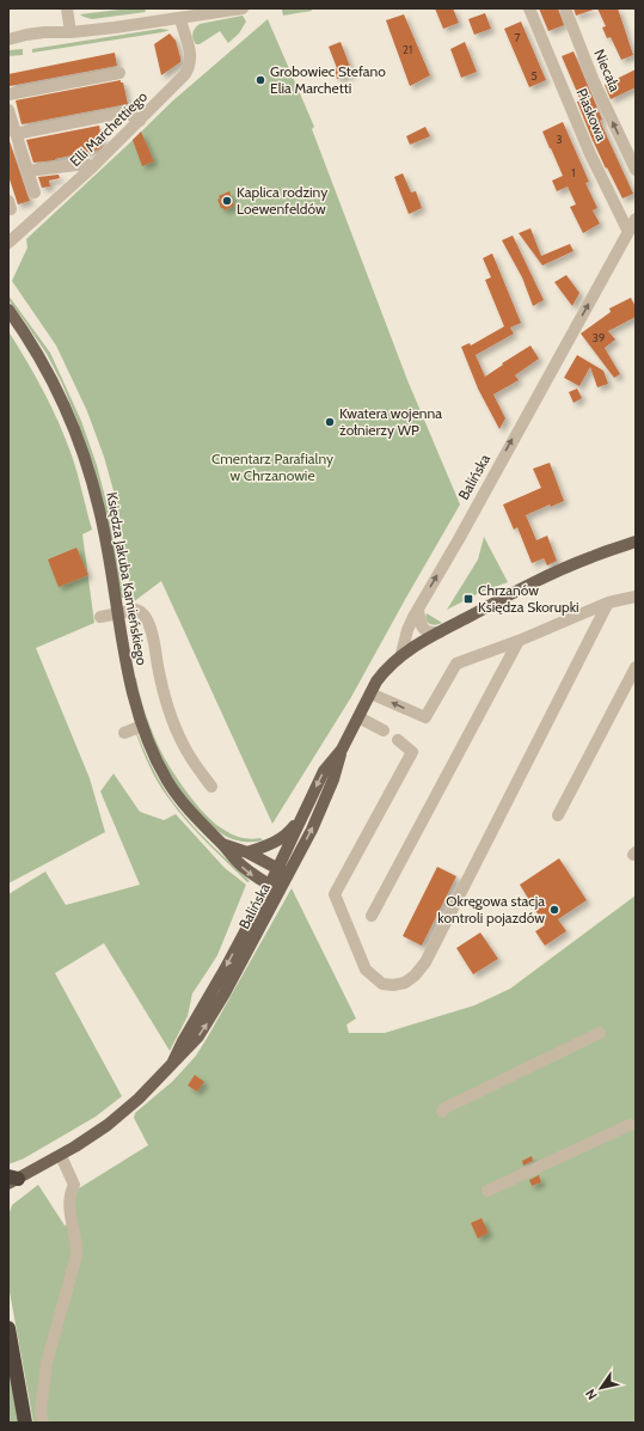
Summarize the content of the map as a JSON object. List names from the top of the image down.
{
  "streets": {
    "main road": ["Balińska", "Księdza Jakuba Kamieńskiego"],
    "street": ["Niecała", "Piaskowa", "Elli Marchettiego"]
  },
  "crossings": [
    ["Piaskowa", "Balińska"],
    ["Balińska", "Księdza Jakuba Kamieńskiego"]
  ],
  "one_way": ["Niecała"],
  "parks": ["Cmentarz Parafialny w Chrzanowie"],
  "places": {
    "other": [
      "Grobowiec Stefano Elia Marchetti",
      "Kaplica rodziny Loewenfeldów",
      "Kwatera wojenna żołnierzy WP",
      "Okręgowa stacja kontroli pojazdów"
    ],
    "transit": ["Chrzanów Księdza Skorupki"]
  },
  "house_numbers": [
    "7",
    "21",
    "5",
    "3",
    "1",
    "39"
  ],
  "north": "bottom left"
}
